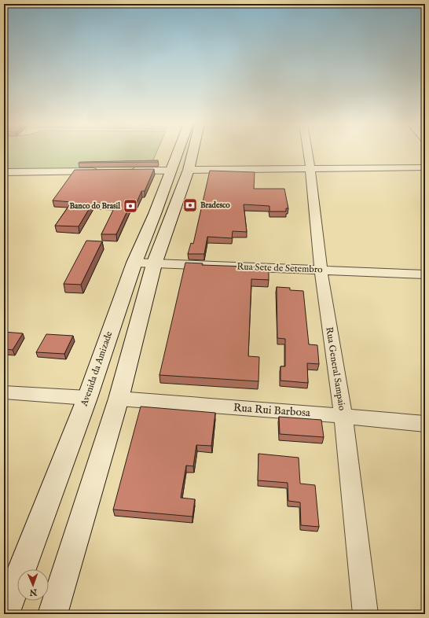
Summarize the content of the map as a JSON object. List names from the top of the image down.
{
  "streets": {
    "main road": ["Avenida da Amizade"],
    "street": ["Rua Sete de Setembro", "Rua General Sampaio", "Rua Rui Barbosa"]
  },
  "crossings": [
    ["Rua Sete de Setembro", "Avenida da Amizade"],
    ["Rua Sete de Setembro", "Rua General Sampaio"],
    ["Avenida da Amizade", "Rua Rui Barbosa"],
    ["Rua General Sampaio", "Rua Rui Barbosa"]
  ],
  "places": {
    "bank": ["Bradesco", "Banco do Brasil"]
  },
  "north": "bottom"
}
